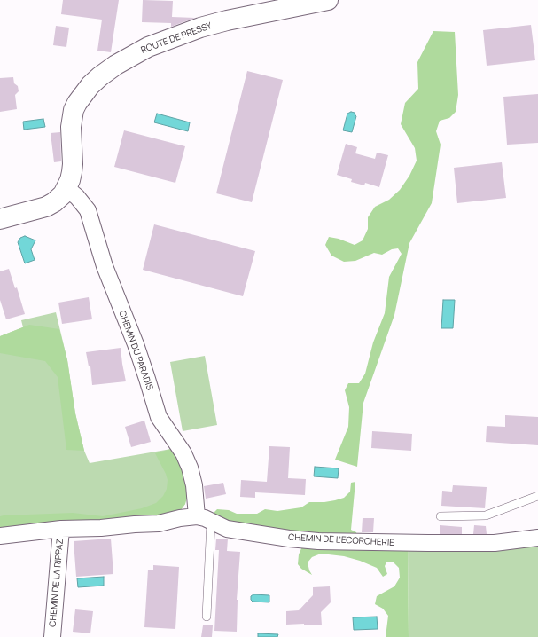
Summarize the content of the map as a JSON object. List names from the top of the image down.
{
  "streets": {
    "street": [
      "ROUTE DE PRESSY",
      "CHEMIN DU PARADIS",
      "CHEMIN DE L'ECORCHERIE",
      "CHEMIN DE LA RIPPAZ"
    ]
  },
  "crossings": [
    ["ROUTE DE PRESSY", "CHEMIN DU PARADIS"],
    ["CHEMIN DU PARADIS", "CHEMIN DE L'ECORCHERIE"]
  ]
}
